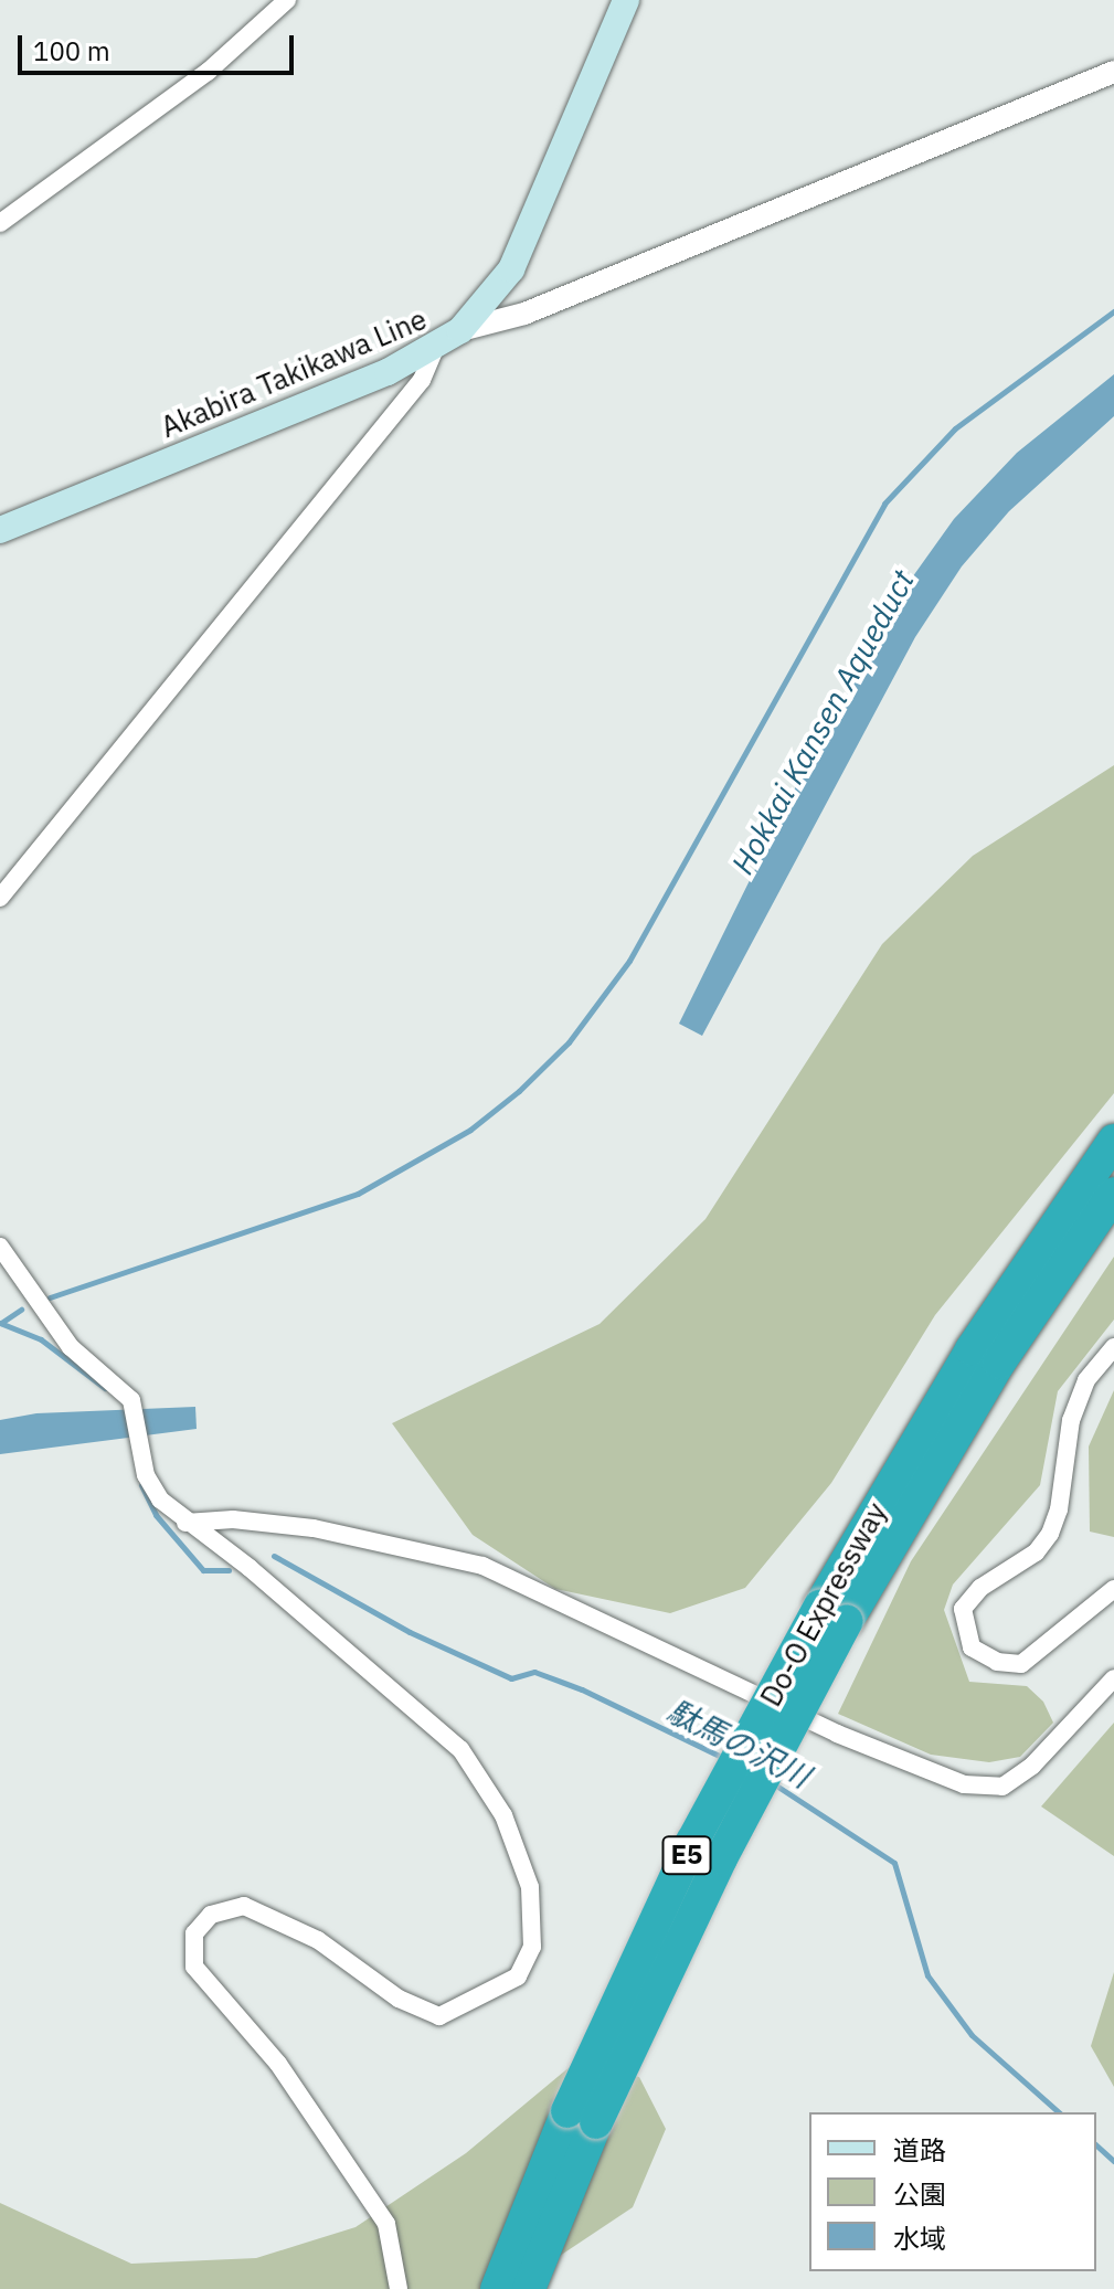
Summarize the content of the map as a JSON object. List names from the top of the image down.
{
  "streets": {
    "highway": ["Do-O Expressway", "E5"],
    "main road": ["Akabira Takikawa Line"]
  },
  "water": ["Hokkai Kansen Aqueduct", "駄馬の沢川"],
  "legend": ["道路", "公園", "水域"],
  "scale_bar": "100 m"
}
